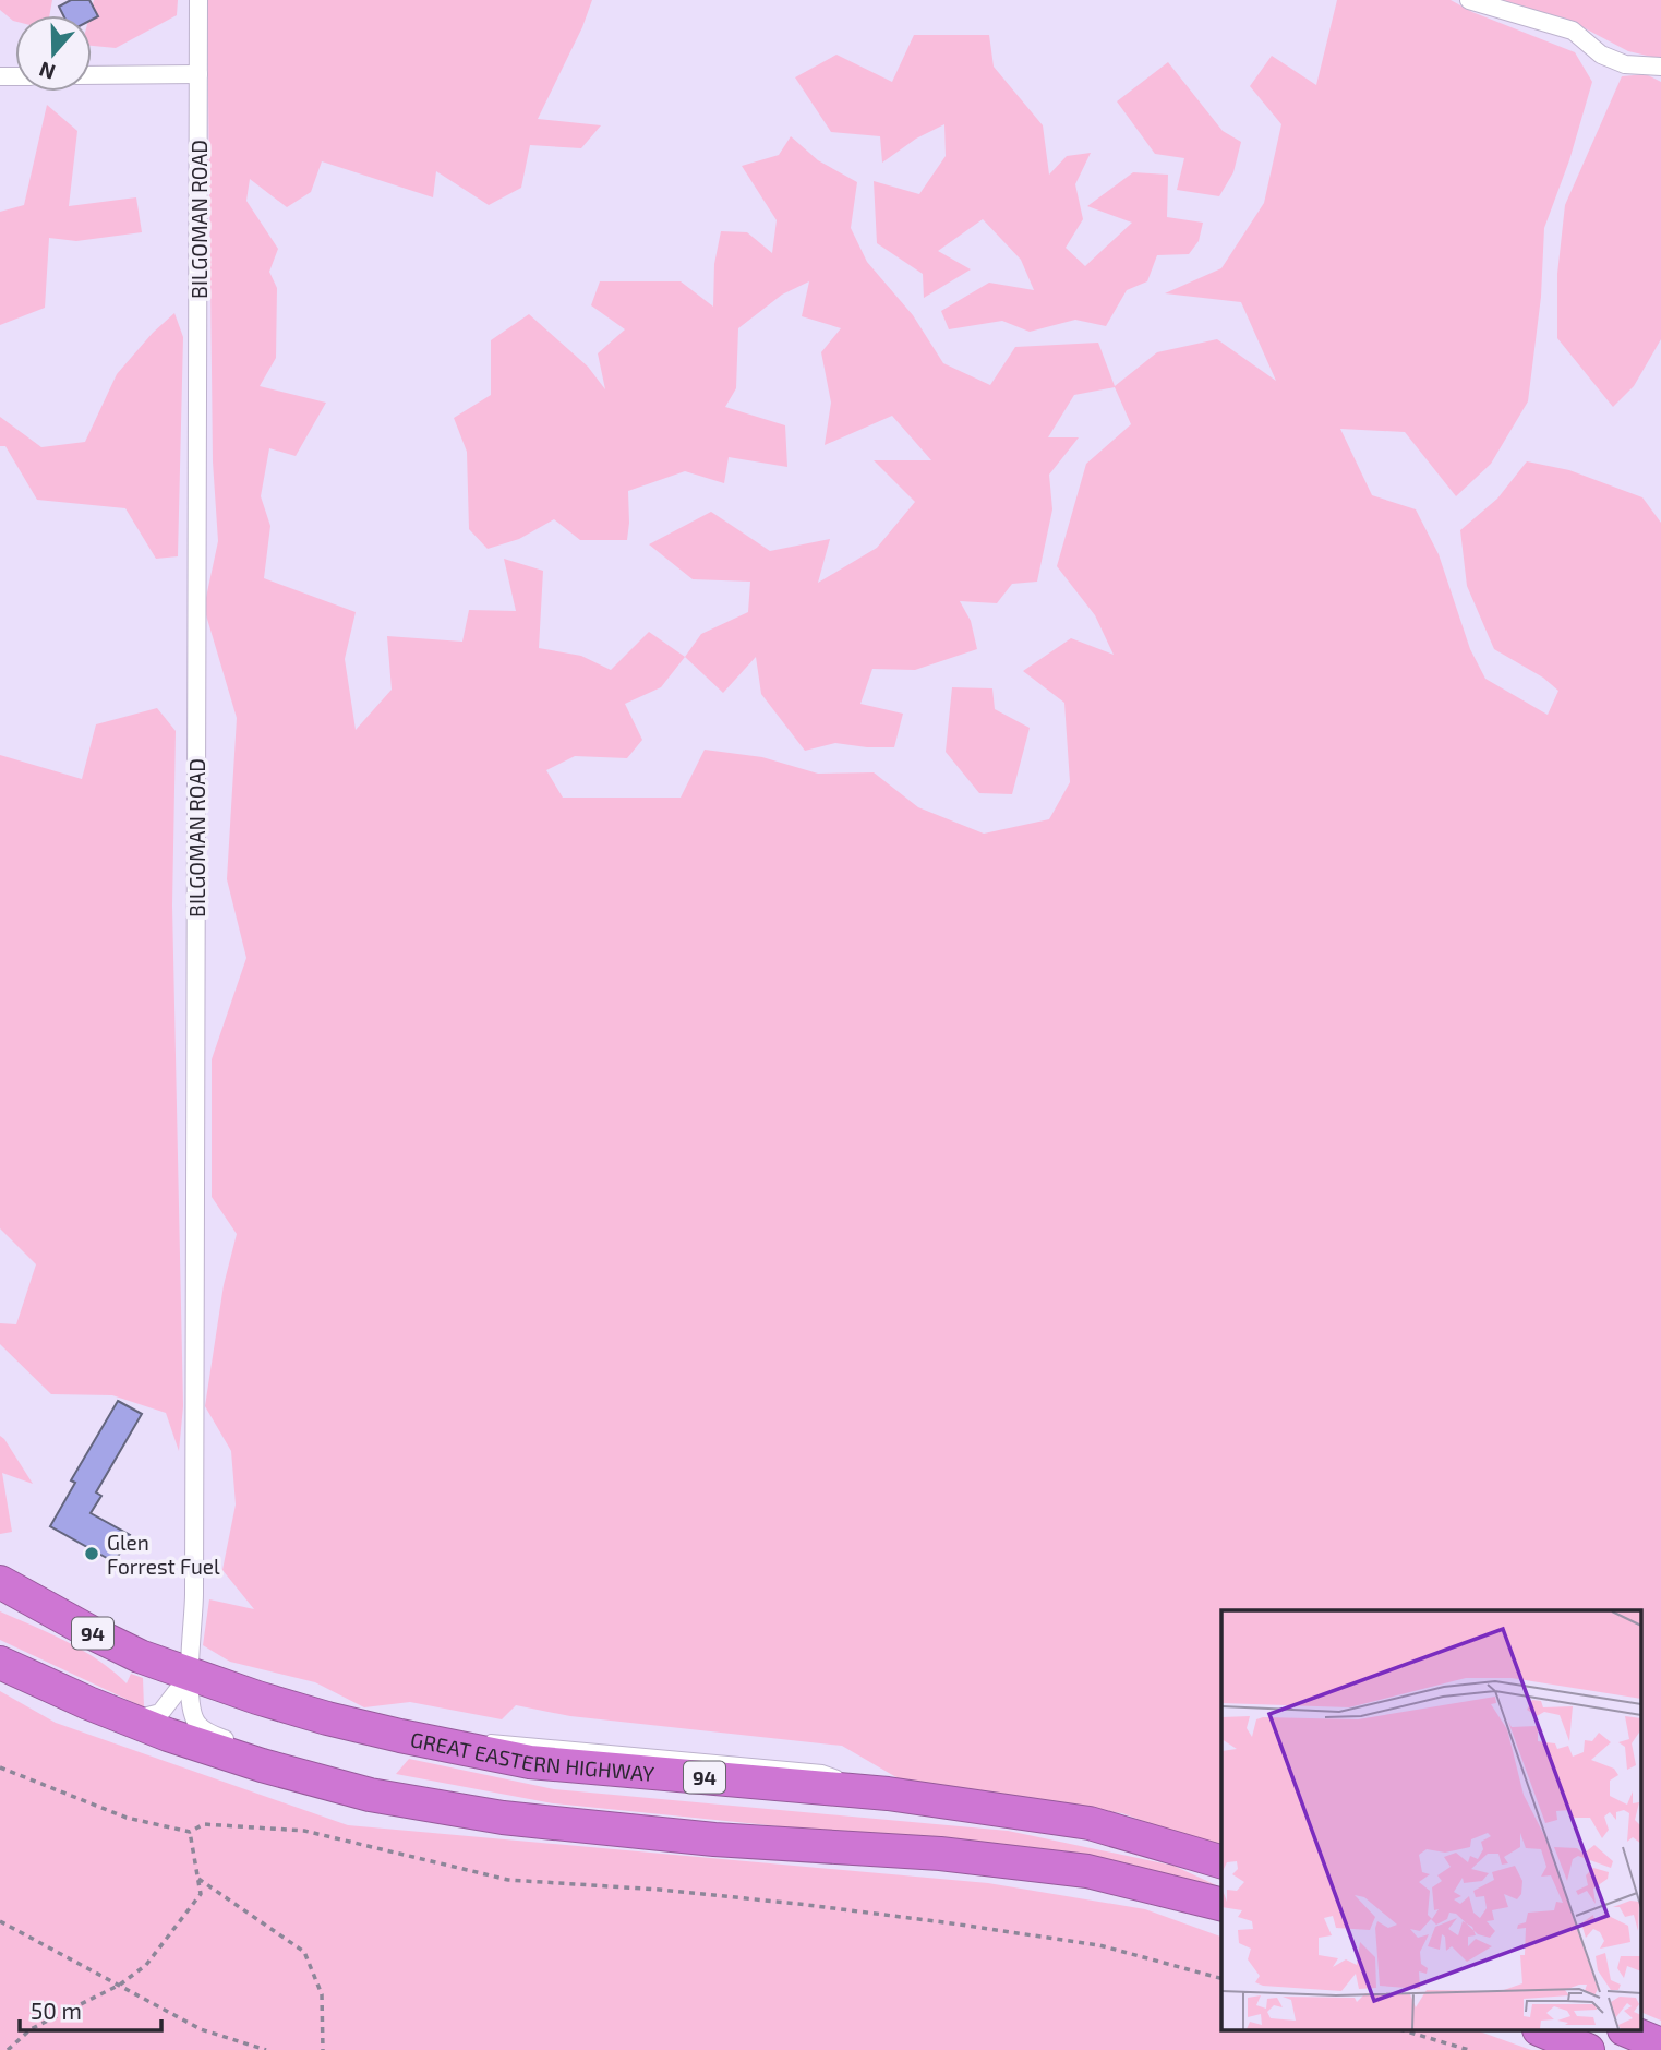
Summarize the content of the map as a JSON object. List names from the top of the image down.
{
  "streets": {
    "highway": ["94", "GREAT EASTERN HIGHWAY"],
    "street": ["BILGOMAN ROAD"]
  },
  "crossings": [
    ["BILGOMAN ROAD", "GREAT EASTERN HIGHWAY"]
  ],
  "places": ["Glen Forrest Fuel"],
  "scale_bar": "50 m",
  "north": "bottom"
}
